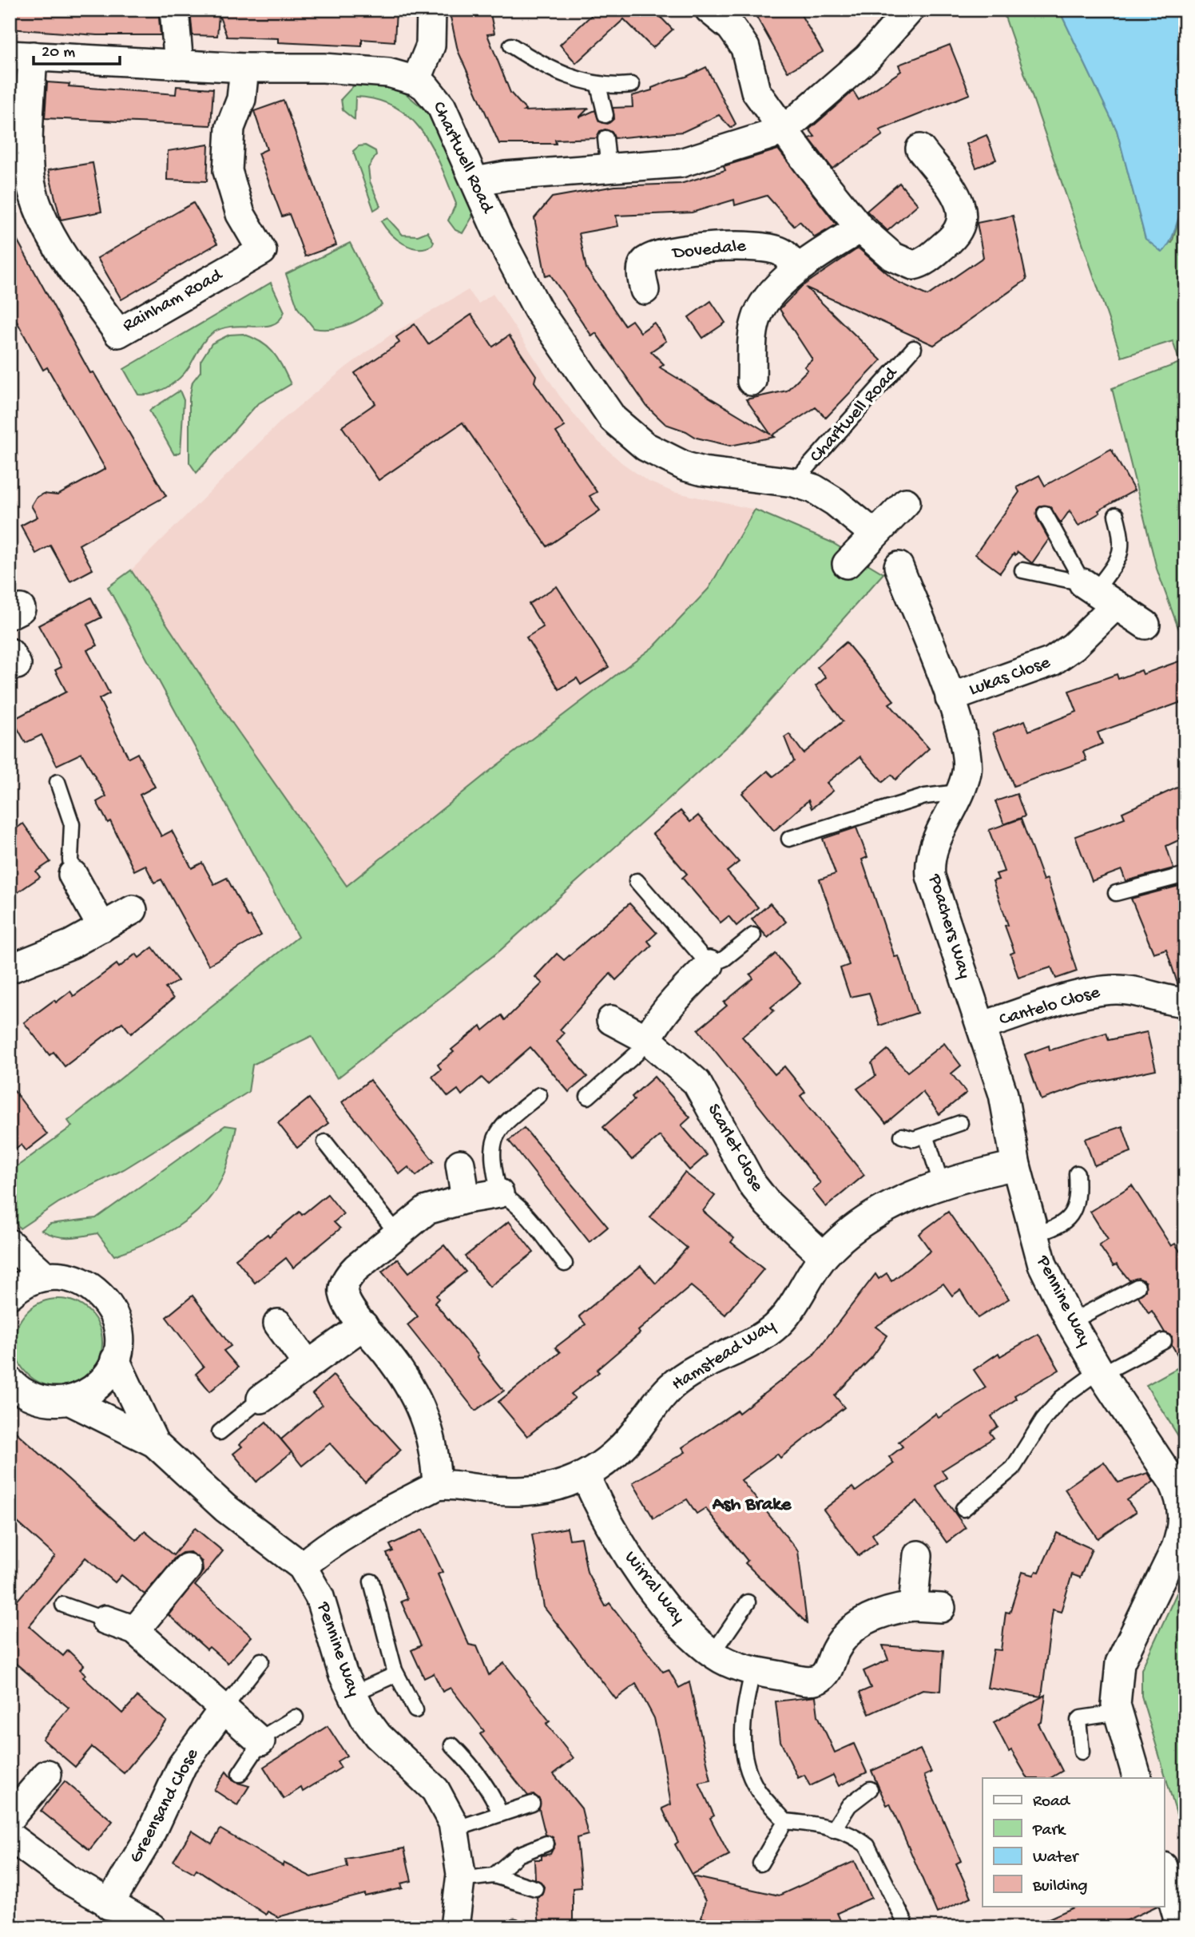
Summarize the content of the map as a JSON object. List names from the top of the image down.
{
  "streets": {
    "street": [
      "Chartwell Road",
      "Dovedale",
      "Rainham Road",
      "Lukas Close",
      "Poachers Way",
      "Cantelo Close",
      "Scarlet Close",
      "Pennine Way",
      "Hamstead Way",
      "Wirral Way",
      "Greensand Close"
    ]
  },
  "crossings": [
    ["Lukas Close", "Poachers Way"],
    ["Poachers Way", "Cantelo Close"],
    ["Poachers Way", "Pennine Way"],
    ["Poachers Way", "Hamstead Way"],
    ["Scarlet Close", "Hamstead Way"],
    ["Pennine Way", "Hamstead Way"],
    ["Hamstead Way", "Wirral Way"]
  ],
  "districts": ["Ash Brake"],
  "legend": [
    "Road",
    "Park",
    "Water",
    "Building"
  ],
  "scale_bar": "20 m"
}
